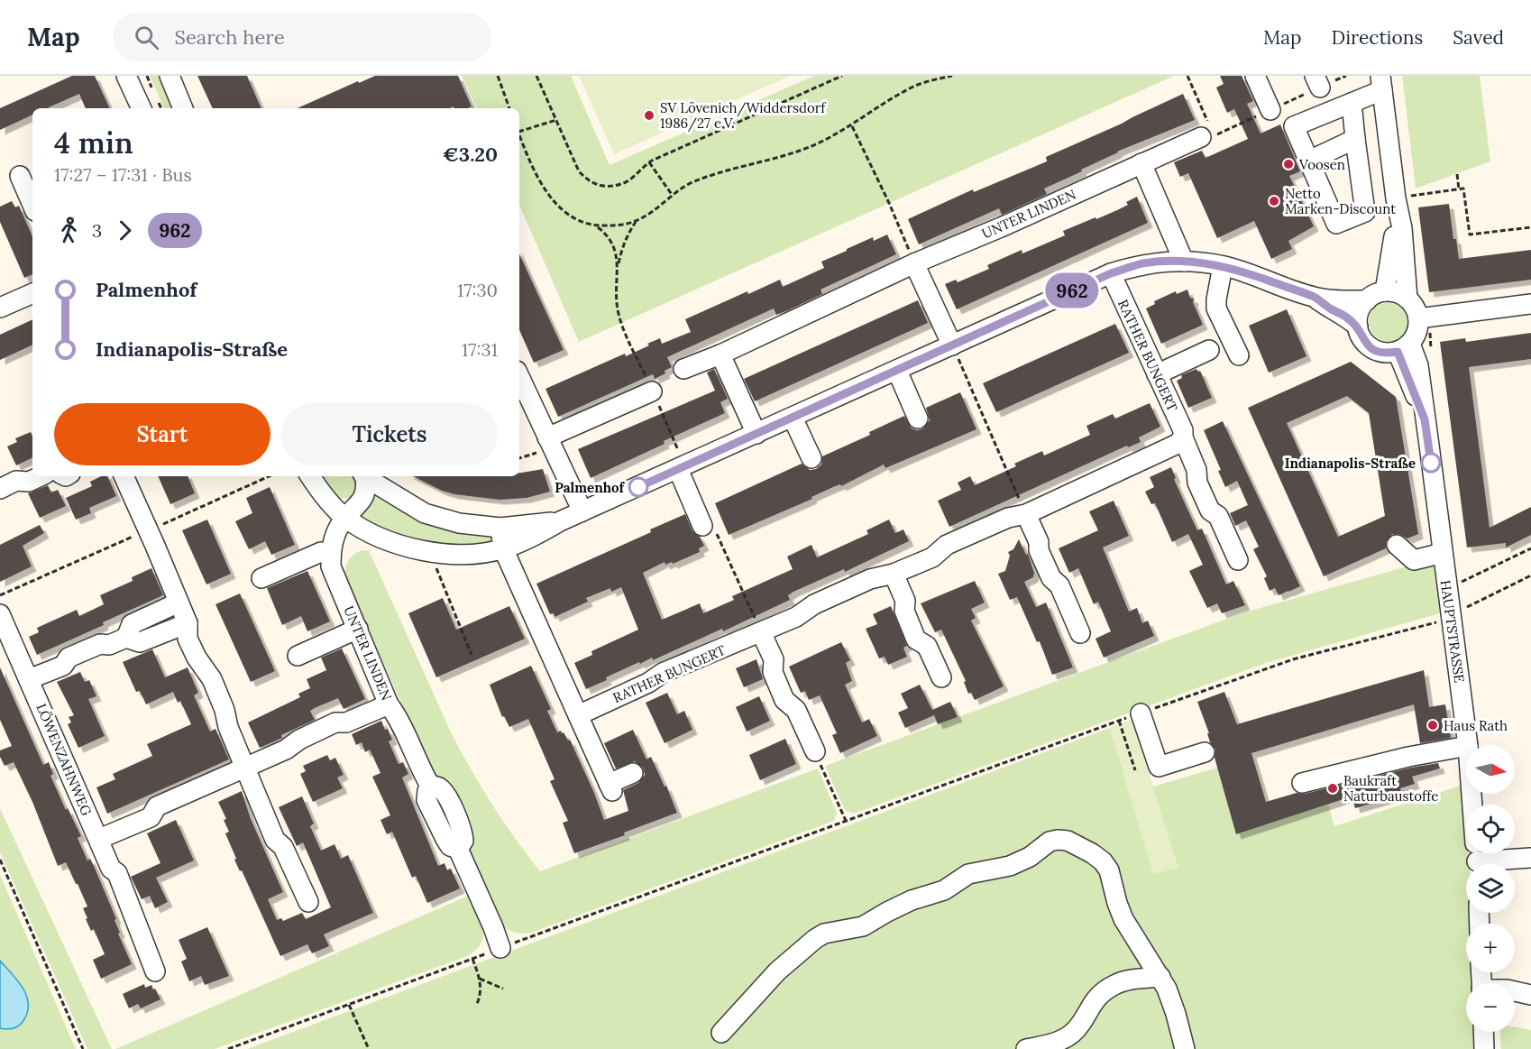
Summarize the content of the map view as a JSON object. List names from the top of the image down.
{
  "streets": {
    "street": [
      "UNTER LINDEN",
      "RATHER BUNGERT",
      "HAUPTSTRASSE",
      "LÖWENZAHNWEG"
    ]
  },
  "places": [
    "SV Lövenich/Widdersdorf 1986/27 e.V.",
    "Voosen",
    "Netto Marken-Discount",
    "Indianapolis-Straße",
    "Palmenhof",
    "Haus Rath",
    "Baukraft Naturbaustoffe"
  ],
  "lines": ["bus line 962"],
  "north": "right",
  "page": {
    "header": "Map",
    "search": "Search here",
    "nav": ["Map", "Directions", "Saved"],
    "on_map": "962",
    "heading": ["4 min", "17:27 – 17:31 · Bus", "€3.20"],
    "legs": ["3", "962"],
    "list": [
      {
        "name": "Palmenhof",
        "value": "17:30"
      },
      {
        "name": "Indianapolis-Straße",
        "value": "17:31"
      }
    ],
    "buttons": ["Start", "Tickets"],
    "map_buttons": ["+", "−"]
  }
}
